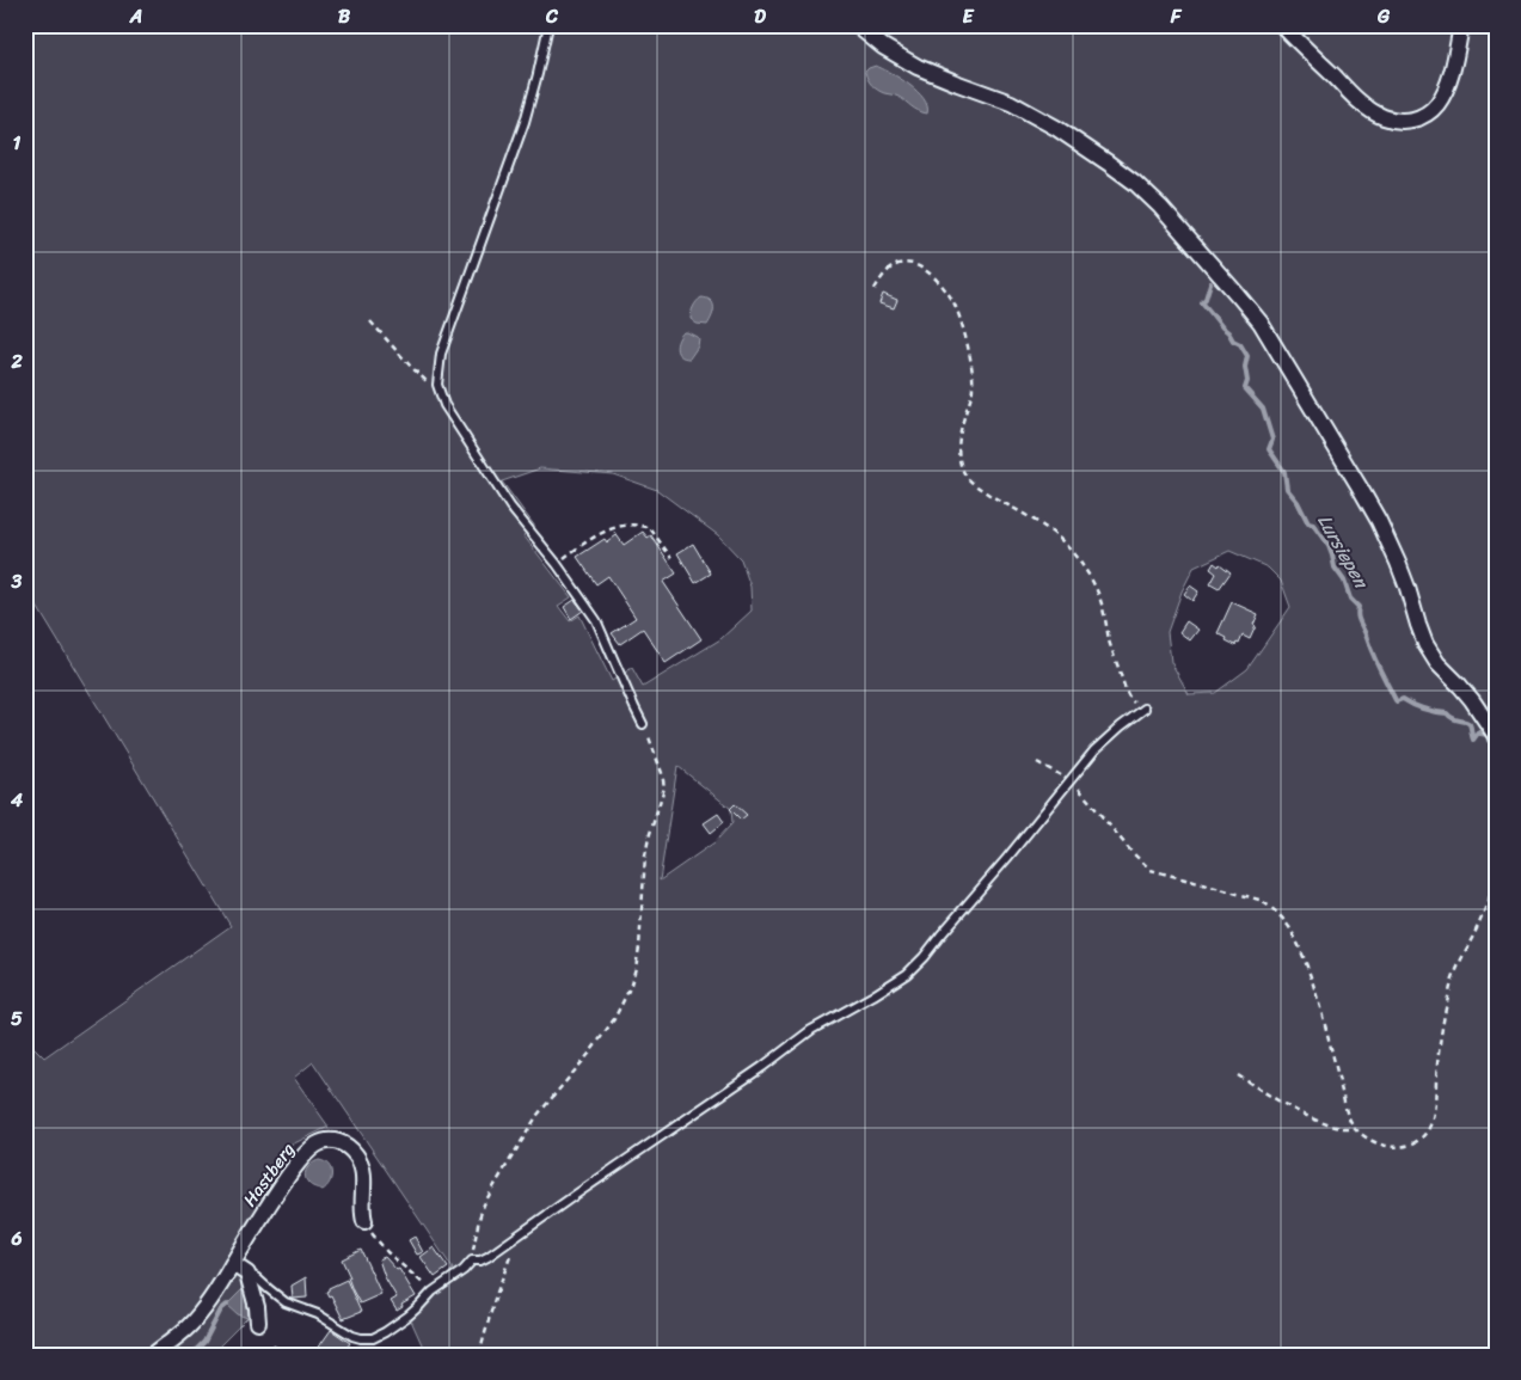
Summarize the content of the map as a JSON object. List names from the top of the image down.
{
  "streets": {
    "street": ["Hastberg"]
  },
  "water": ["Lursiepen"],
  "grid": {
    "columns": [
      "A",
      "B",
      "C",
      "D",
      "E",
      "F",
      "G"
    ],
    "rows": [
      "1",
      "2",
      "3",
      "4",
      "5",
      "6"
    ]
  }
}
